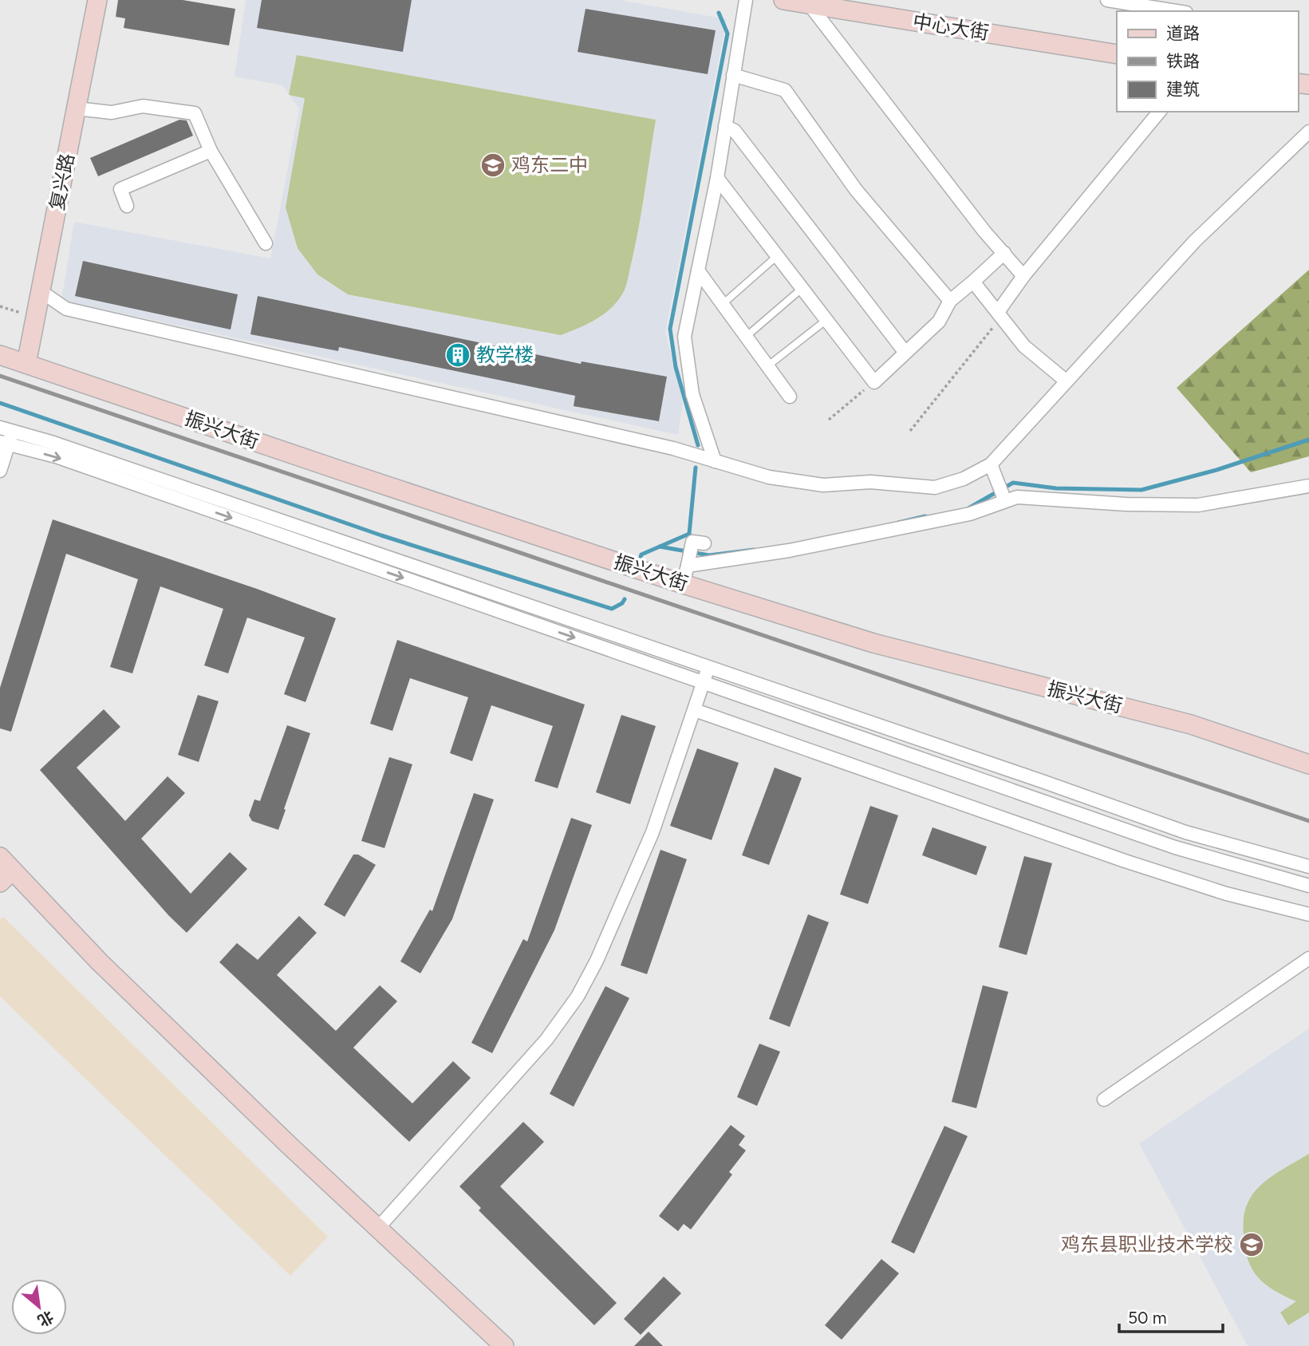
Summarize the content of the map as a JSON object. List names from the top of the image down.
{
  "streets": {
    "street": ["中心大街", "复兴路", "振兴大街"]
  },
  "crossings": [
    ["复兴路", "振兴大街"]
  ],
  "places": {
    "school or university": ["鸡东二中", "鸡东县职业技术学校"],
    "building": ["教学楼"]
  },
  "legend": ["道路", "铁路", "建筑"],
  "scale_bar": "50 m",
  "north": "bottom right"
}
